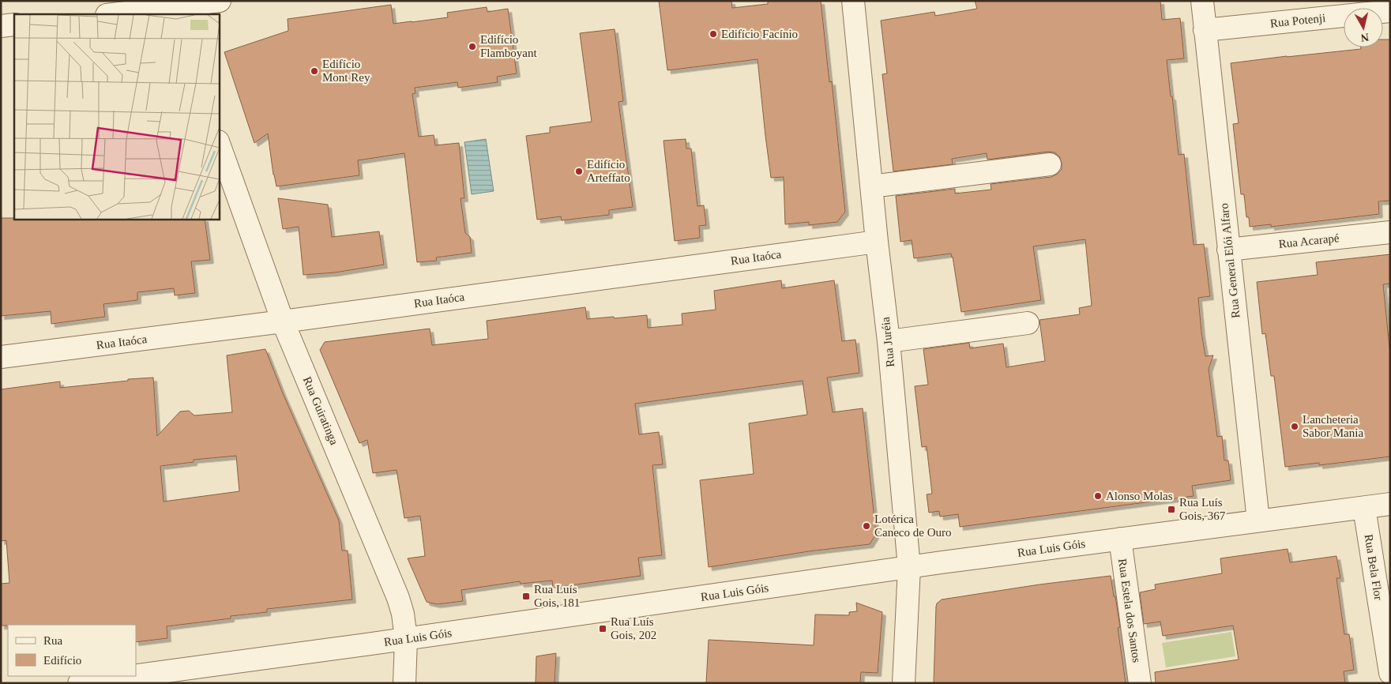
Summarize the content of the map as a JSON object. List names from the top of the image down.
{
  "streets": {
    "street": [
      "Rua Potenji",
      "Rua Acarapé",
      "Rua Itaóca",
      "Rua General Elói Alfaro",
      "Rua Juréia",
      "Rua Guiratinga",
      "Rua Luis Góis",
      "Rua Bela Flor",
      "Rua Estela dos Santos"
    ]
  },
  "crossings": [
    ["Rua Potenji", "Rua General Elói Alfaro"],
    ["Rua Acarapé", "Rua General Elói Alfaro"],
    ["Rua Itaóca", "Rua Juréia"],
    ["Rua Itaóca", "Rua Guiratinga"],
    ["Rua General Elói Alfaro", "Rua Luis Góis"],
    ["Rua Juréia", "Rua Luis Góis"],
    ["Rua Guiratinga", "Rua Luis Góis"],
    ["Rua Luis Góis", "Rua Bela Flor"],
    ["Rua Luis Góis", "Rua Estela dos Santos"]
  ],
  "places": {
    "other": [
      "Edifício Facínio",
      "Edifício Flamboyant",
      "Edifício Mont Rey",
      "Edifício Arteffato",
      "Lancheteria Sabor Mania",
      "Alonso Molas",
      "Lotérica Caneco de Ouro"
    ],
    "transit": ["Rua Luís Gois, 367", "Rua Luís Gois, 181", "Rua Luís Gois, 202"]
  },
  "legend": ["Rua", "Edifício"],
  "north": "bottom"
}
